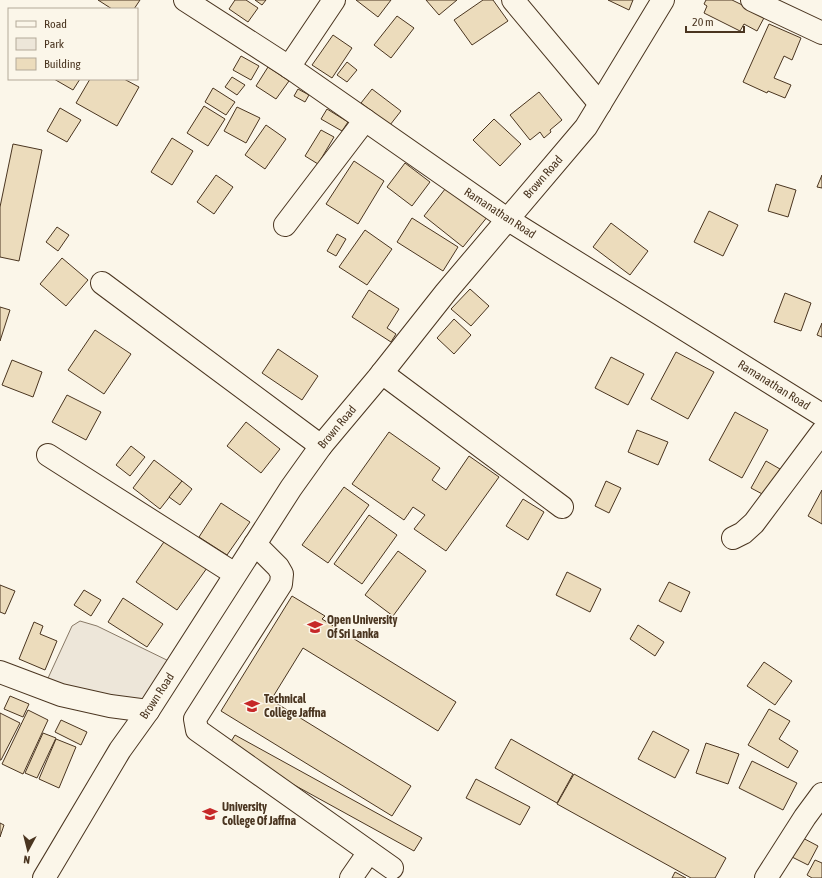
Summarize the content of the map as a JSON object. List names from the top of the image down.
{
  "streets": {
    "street": ["Brown Road", "Ramanathan Road"]
  },
  "crossings": [
    ["Brown Road", "Ramanathan Road"]
  ],
  "places": {
    "school or university": ["Open University Of Sri Lanka", "Technical College Jaffna", "University College Of Jaffna"]
  },
  "legend": ["Road", "Park", "Building"],
  "scale_bar": "20 m",
  "north": "bottom"
}
